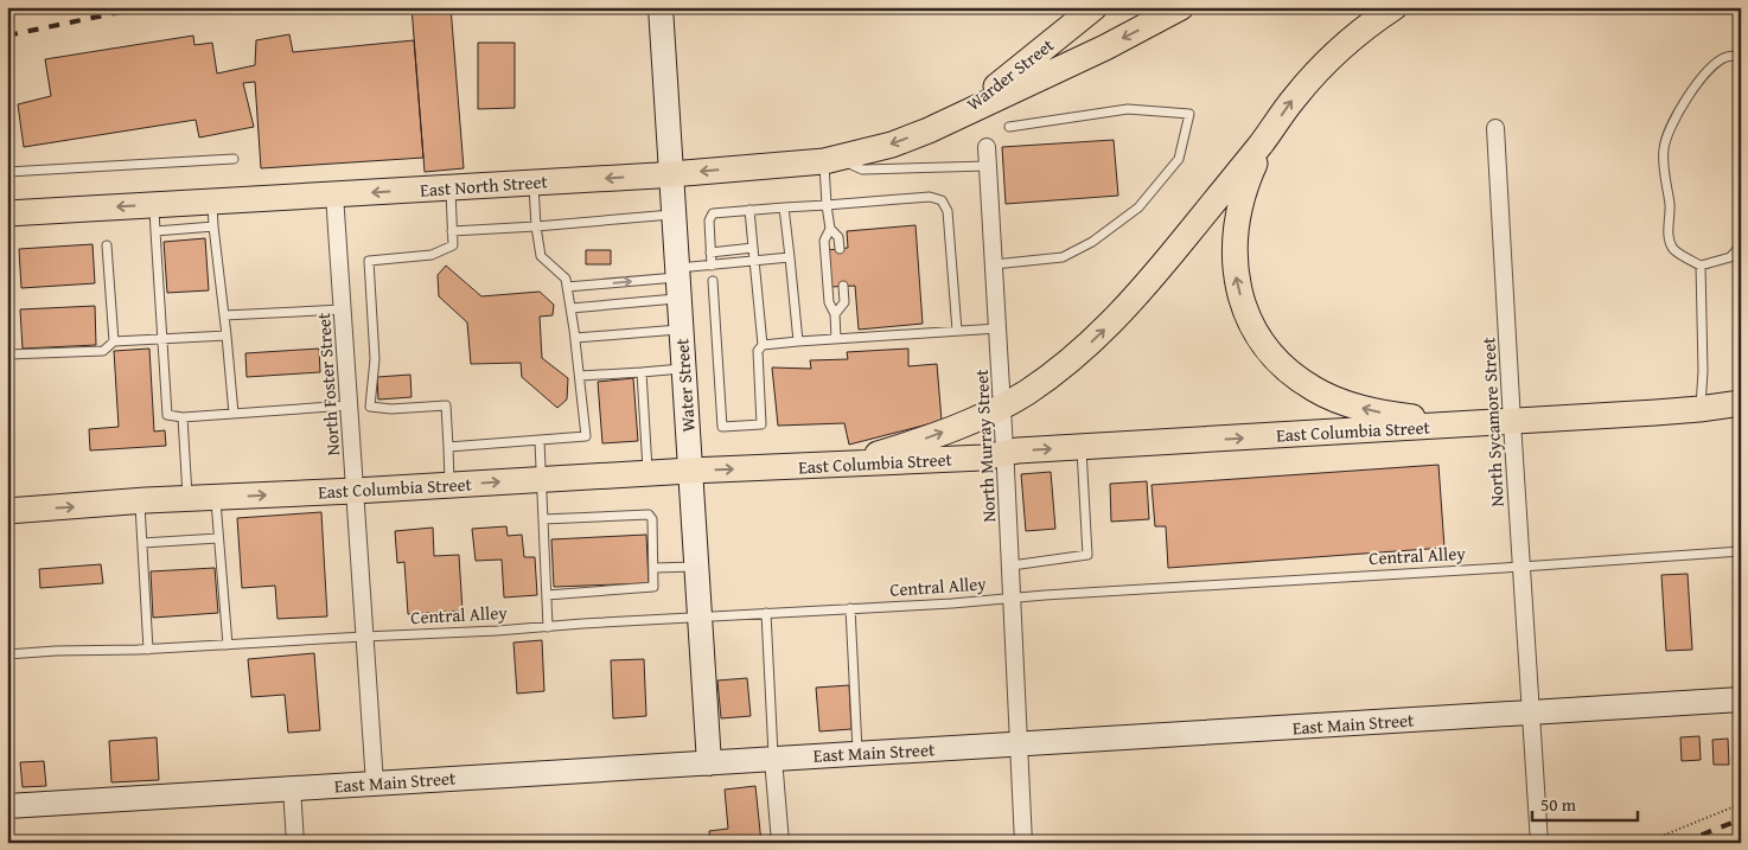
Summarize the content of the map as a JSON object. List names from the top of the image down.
{
  "streets": {
    "main road": [
      "Warder Street",
      "East North Street",
      "Water Street",
      "East Columbia Street",
      "East Main Street"
    ],
    "street": ["North Foster Street", "North Sycamore Street", "North Murray Street"],
    "lane": ["Central Alley"]
  },
  "crossings": [
    ["Warder Street", "East North Street"],
    ["East North Street", "North Foster Street"],
    ["East North Street", "Water Street"],
    ["North Foster Street", "East Columbia Street"],
    ["North Foster Street", "Central Alley"],
    ["North Foster Street", "East Main Street"],
    ["Water Street", "East Columbia Street"],
    ["Water Street", "Central Alley"],
    ["Water Street", "East Main Street"],
    ["North Sycamore Street", "East Columbia Street"],
    ["North Sycamore Street", "Central Alley"],
    ["North Sycamore Street", "East Main Street"],
    ["East Columbia Street", "North Murray Street"],
    ["North Murray Street", "Central Alley"],
    ["North Murray Street", "East Main Street"]
  ],
  "one_way": ["East North Street", "East Columbia Street"],
  "scale_bar": "50 m"
}
